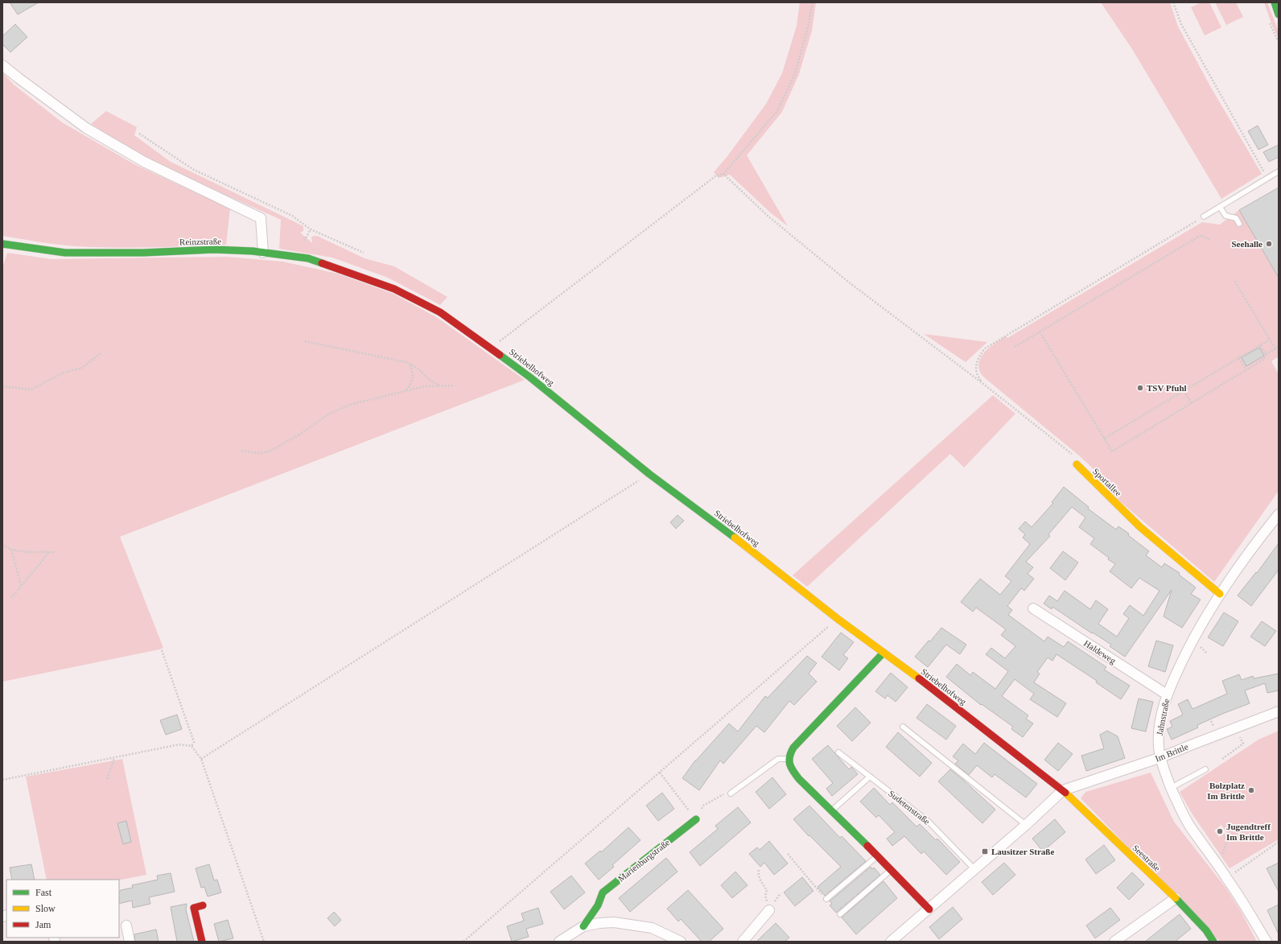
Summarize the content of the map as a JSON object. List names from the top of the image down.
{
  "streets": {
    "street": [
      "Reinzstraße",
      "Striebelhofweg",
      "Sportallee",
      "Haldeweg",
      "Jahnstraße",
      "Im Brittle",
      "Seestraße",
      "Marienburgstraße"
    ],
    "lane": ["Sudetenstraße"]
  },
  "crossings": [
    ["Reinzstraße", "Striebelhofweg"],
    ["Striebelhofweg", "Im Brittle"],
    ["Striebelhofweg", "Seestraße"],
    ["Sportallee", "Jahnstraße"],
    ["Haldeweg", "Jahnstraße"],
    ["Jahnstraße", "Im Brittle"],
    ["Im Brittle", "Seestraße"]
  ],
  "places": {
    "other": [
      "Seehalle",
      "TSV Pfuhl",
      "Bolzplatz Im Brittle",
      "Jugendtreff Im Brittle"
    ],
    "transit": ["Lausitzer Straße"]
  },
  "legend": ["Fast", "Slow", "Jam"]
}
